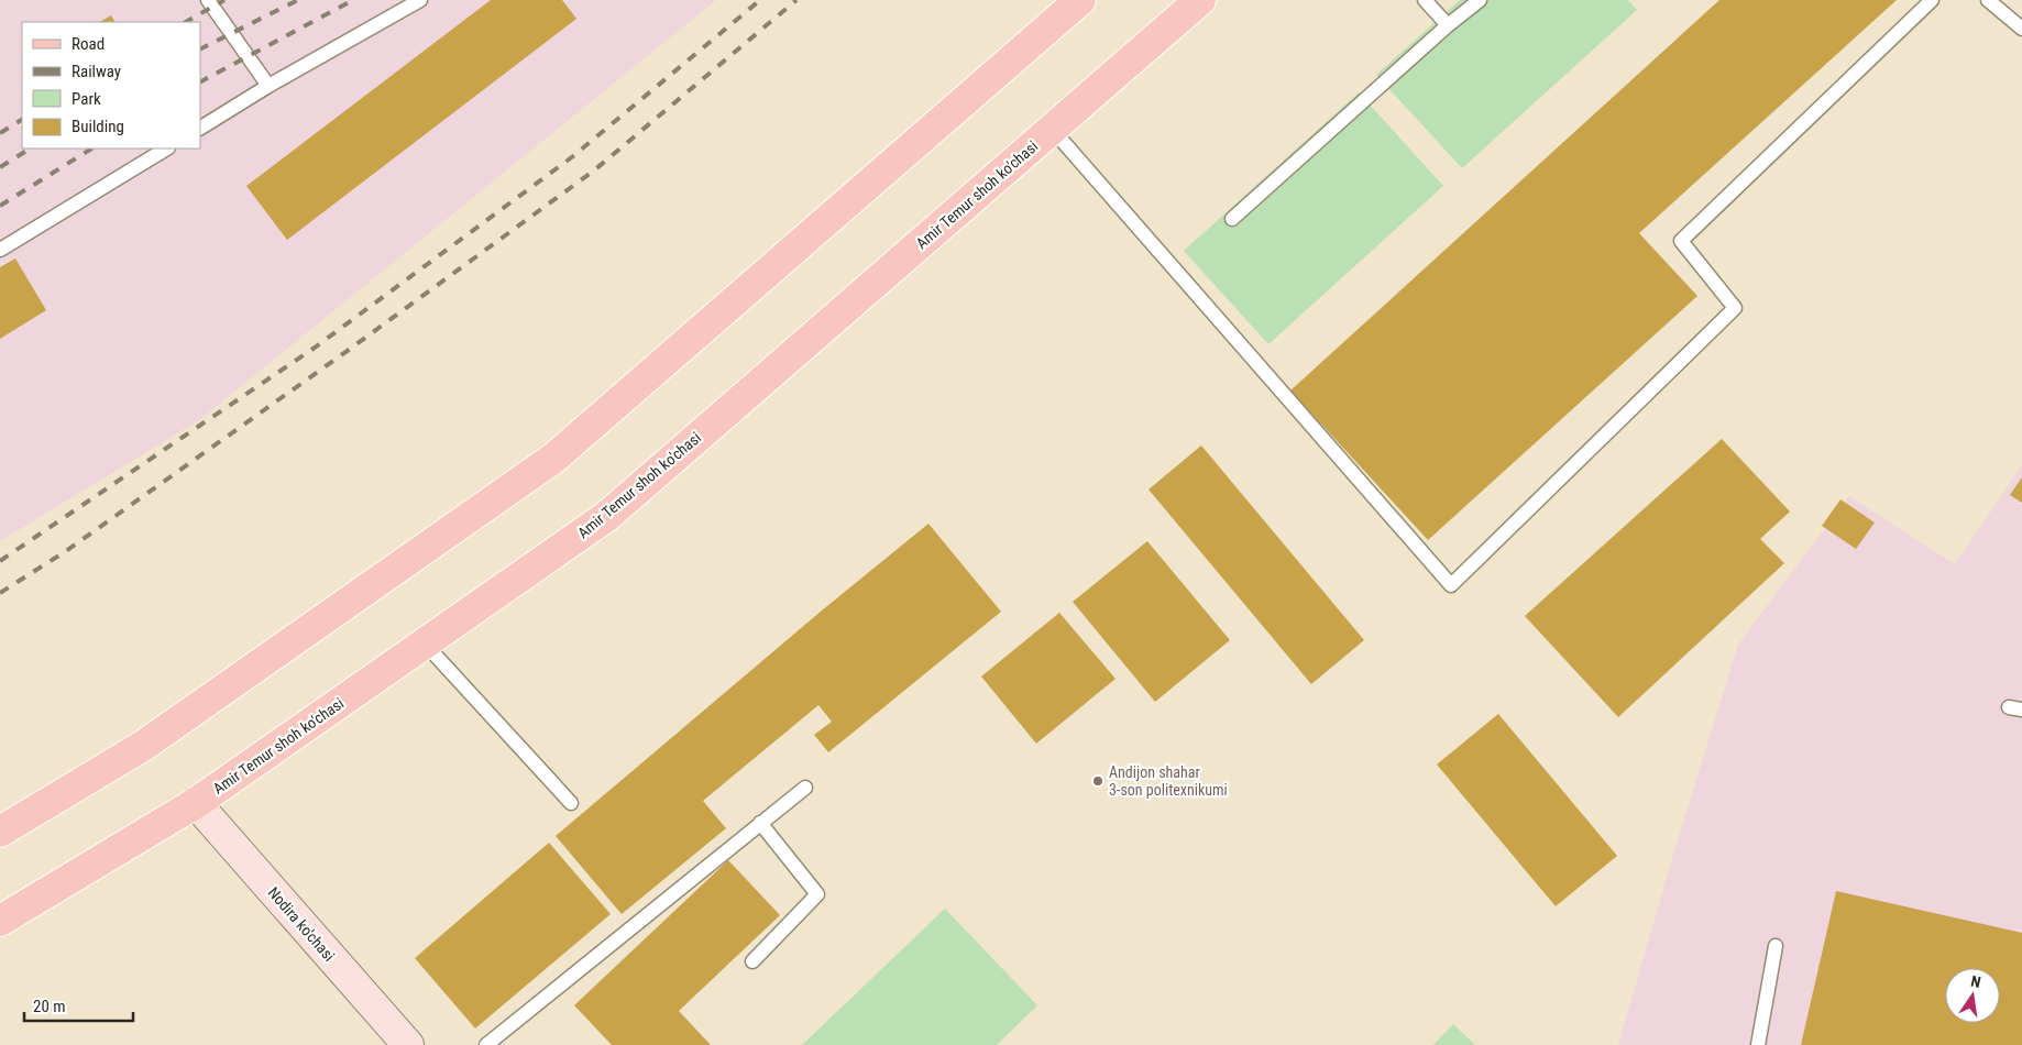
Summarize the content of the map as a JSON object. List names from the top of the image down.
{
  "streets": {
    "main road": ["Amir Temur shoh ko'chasi"],
    "street": ["Nodira ko'chasi"]
  },
  "crossings": [
    ["Amir Temur shoh ko'chasi", "Nodira ko'chasi"]
  ],
  "places": ["Andijon shahar 3-son politexnikumi"],
  "legend": [
    "Road",
    "Railway",
    "Park",
    "Building"
  ],
  "scale_bar": "20 m",
  "north": "top"
}
